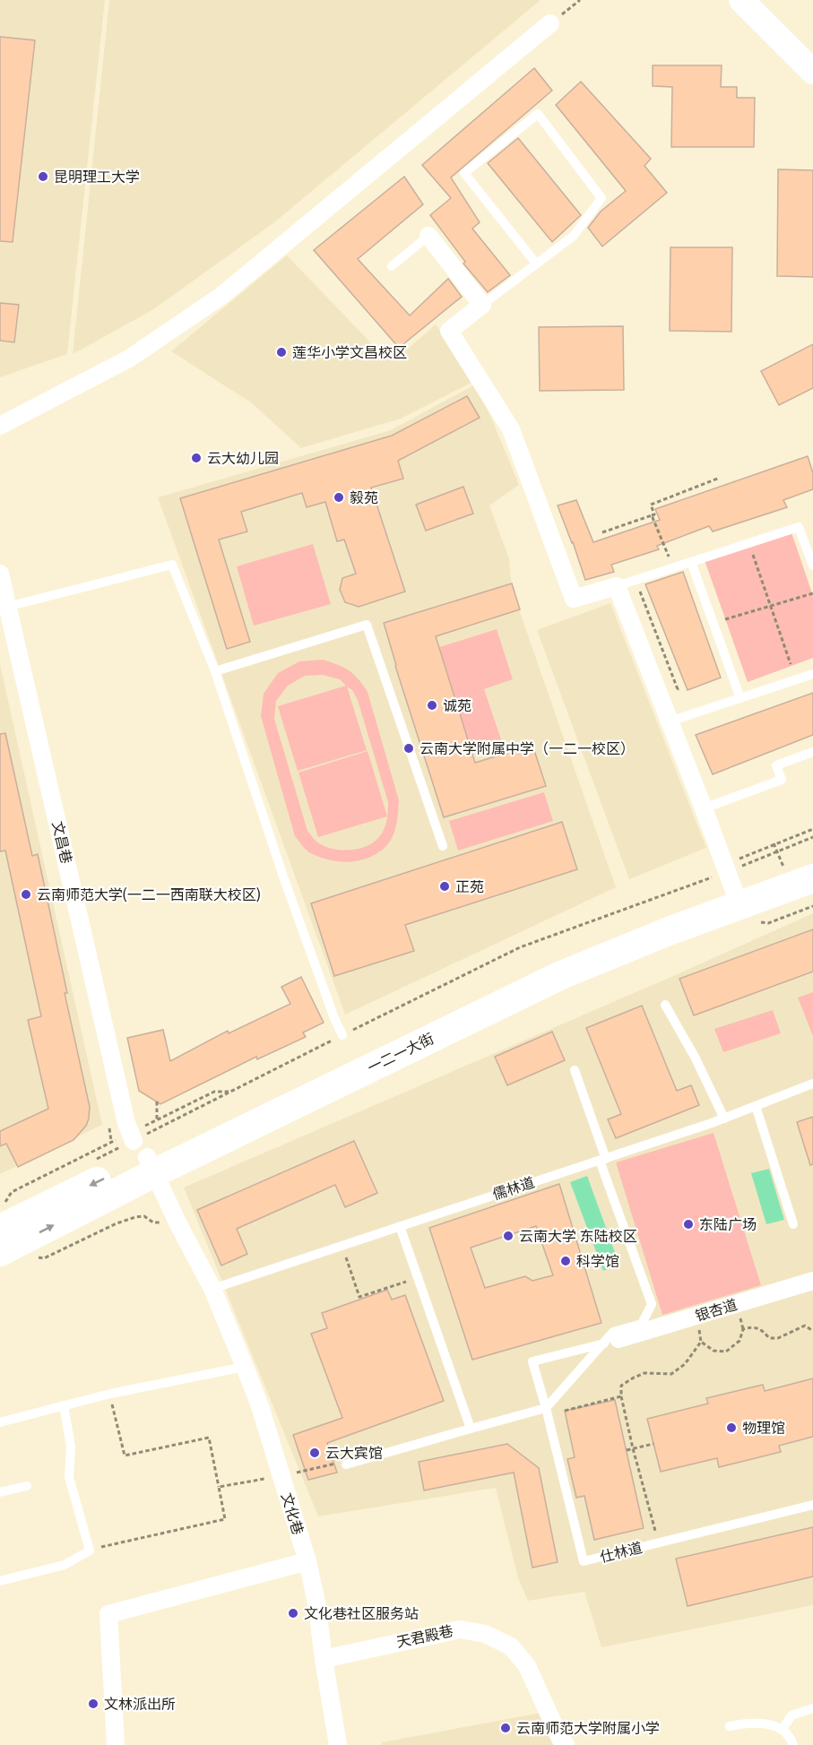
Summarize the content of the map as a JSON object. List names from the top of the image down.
{
  "streets": {
    "main road": ["一二一大街"],
    "street": [
      "文昌巷",
      "银杏道",
      "文化巷",
      "天君殿巷"
    ],
    "lane": ["儒林道", "仕林道"]
  },
  "crossings": [
    ["文昌巷", "一二一大街"],
    ["文昌巷", "文化巷"],
    ["一二一大街", "文化巷"],
    ["儒林道", "文化巷"]
  ],
  "places": [
    "昆明理工大学",
    "莲华小学文昌校区",
    "云大幼儿园",
    "毅苑",
    "诚苑",
    "云南大学附属中学（一二一校区）",
    "正苑",
    "云南师范大学(一二一西南联大校区)",
    "东陆广场",
    "云南大学 东陆校区",
    "科学馆",
    "物理馆",
    "云大宾馆",
    "文化巷社区服务站",
    "文林派出所",
    "云南师范大学附属小学"
  ]
}
